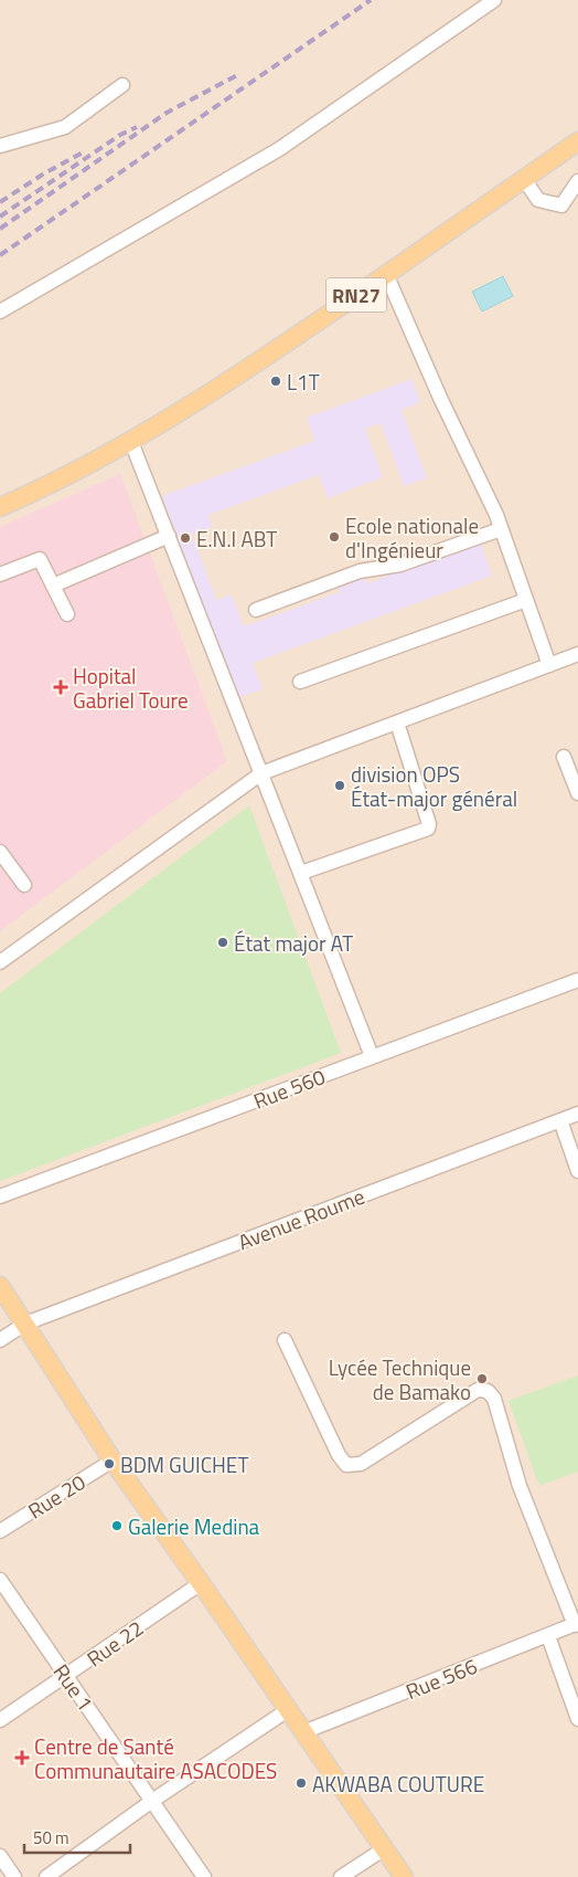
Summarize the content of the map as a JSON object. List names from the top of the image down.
{
  "streets": {
    "main road": ["RN27"],
    "street": [
      "Rue 560",
      "Avenue Roume",
      "Rue 20",
      "Rue 22",
      "Rue 566",
      "Rue 1"
    ]
  },
  "crossings": [
    ["Rue 22", "Rue 1"]
  ],
  "places": {
    "other": [
      "L1T",
      "Ecole nationale d'Ingénieur",
      "E.N.I ABT",
      "division OPS État-major général",
      "État major AT",
      "Lycée Technique de Bamako",
      "BDM GUICHET",
      "Galerie Medina",
      "AKWABA COUTURE"
    ],
    "health": ["Hopital Gabriel Toure", "Centre de Santé Communautaire ASACODES"]
  },
  "scale_bar": "50 m"
}
